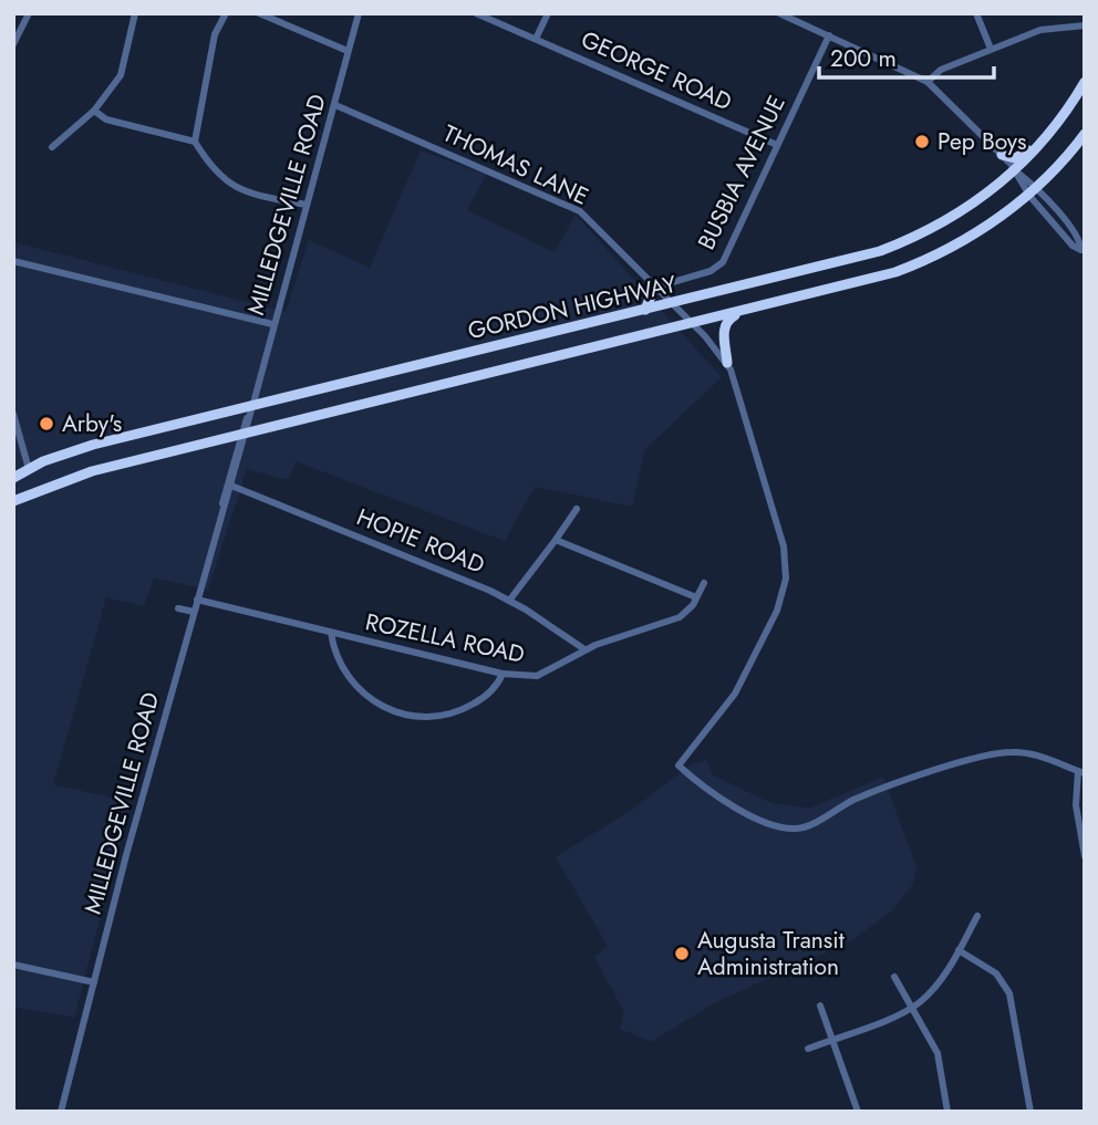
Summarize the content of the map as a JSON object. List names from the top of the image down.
{
  "streets": {
    "highway": ["GORDON HIGHWAY"],
    "street": [
      "GEORGE ROAD",
      "THOMAS LANE",
      "BUSBIA AVENUE",
      "MILLEDGEVILLE ROAD",
      "HOPIE ROAD",
      "ROZELLA ROAD"
    ]
  },
  "crossings": [
    ["GEORGE ROAD", "BUSBIA AVENUE"],
    ["THOMAS LANE", "BUSBIA AVENUE"],
    ["THOMAS LANE", "MILLEDGEVILLE ROAD"],
    ["THOMAS LANE", "GORDON HIGHWAY"],
    ["MILLEDGEVILLE ROAD", "GORDON HIGHWAY"],
    ["MILLEDGEVILLE ROAD", "HOPIE ROAD"],
    ["MILLEDGEVILLE ROAD", "ROZELLA ROAD"],
    ["HOPIE ROAD", "ROZELLA ROAD"]
  ],
  "places": ["Pep Boys", "Arby's", "Augusta Transit Administration"],
  "scale_bar": "200 m"
}
